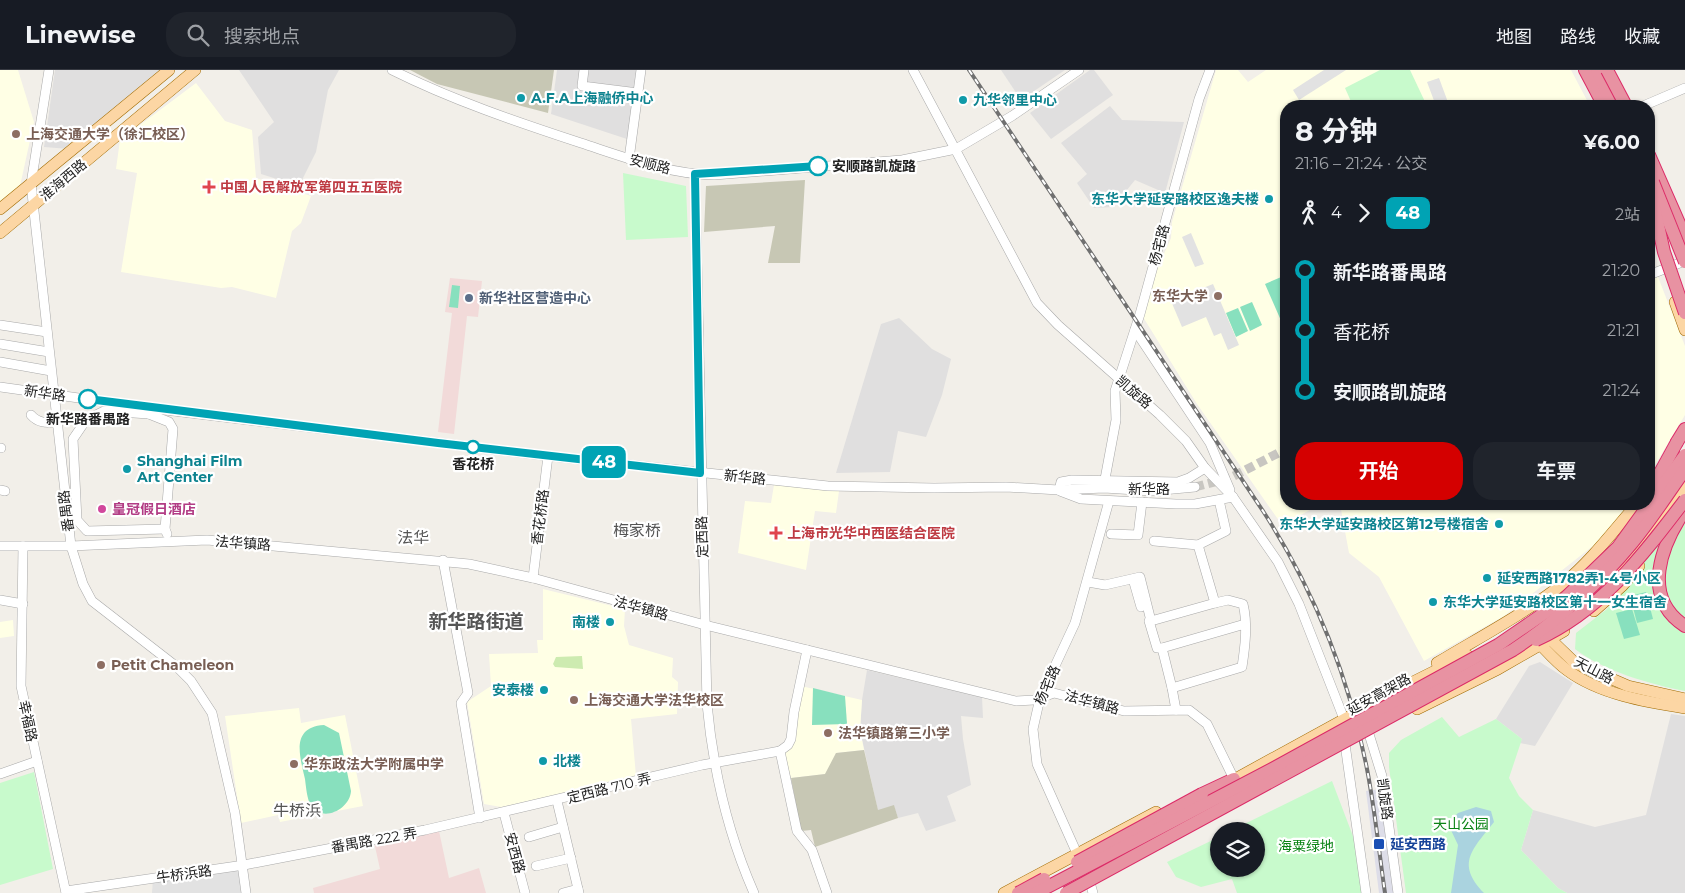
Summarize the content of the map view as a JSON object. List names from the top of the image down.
{
  "streets": {
    "highway": ["延安高架路"],
    "main road": ["淮海西路", "天山路"],
    "street": [
      "安顺路",
      "杨宅路",
      "凯旋路",
      "新华路",
      "番禺路",
      "香花桥路",
      "定西路",
      "法华镇路",
      "幸福路",
      "定西路 710 弄",
      "番禺路 222 弄",
      "安西路",
      "牛桥浜路"
    ]
  },
  "crossings": [
    ["安顺路", "凯旋路"],
    ["安顺路", "定西路"],
    ["淮海西路", "番禺路"],
    ["杨宅路", "凯旋路"],
    ["杨宅路", "法华镇路"],
    ["新华路", "番禺路"],
    ["新华路", "香花桥路"],
    ["新华路", "定西路"],
    ["番禺路", "法华镇路"],
    ["番禺路", "番禺路 222 弄"],
    ["番禺路", "牛桥浜路"],
    ["香花桥路", "法华镇路"],
    ["定西路", "法华镇路"],
    ["定西路", "定西路 710 弄"],
    ["法华镇路", "幸福路"],
    ["幸福路", "牛桥浜路"],
    ["定西路 710 弄", "番禺路 222 弄"],
    ["定西路 710 弄", "安西路"],
    ["番禺路 222 弄", "安西路"],
    ["番禺路 222 弄", "牛桥浜路"]
  ],
  "districts": [
    "梅家桥",
    "法华",
    "新华路街道",
    "牛桥浜"
  ],
  "parks": ["天山公园", "海粟绿地"],
  "places": {
    "other": [
      "A.F.A上海融侨中心",
      "九华邻里中心",
      "上海交通大学（徐汇校区）",
      "安顺路凯旋路",
      "东华大学延安路校区逸夫楼",
      "东华大学",
      "新华社区营造中心",
      "新华路番禺路",
      "香花桥",
      "Shanghai Film Art Center",
      "皇冠假日酒店",
      "东华大学延安路校区第12号楼宿舍",
      "延安西路1782弄1-4号小区",
      "东华大学延安路校区第十一女生宿舍",
      "南楼",
      "Petit Chameleon",
      "安泰楼",
      "上海交通大学法华校区",
      "法华镇路第三小学",
      "北楼",
      "华东政法大学附属中学"
    ],
    "health": ["中国人民解放军第四五五医院", "上海市光华中西医结合医院"],
    "transit": ["延安西路"]
  },
  "lines": ["bus line 48"],
  "page": {
    "header": "Linewise",
    "search": "搜索地点",
    "nav": ["地图", "路线", "收藏"],
    "on_map": "48",
    "heading": ["8 分钟", "21:16 – 21:24 · 公交", "¥6.00"],
    "legs": ["4", "48", "2站"],
    "list": [
      {
        "name": "新华路番禺路",
        "value": "21:20"
      },
      {
        "name": "香花桥",
        "value": "21:21"
      },
      {
        "name": "安顺路凯旋路",
        "value": "21:24"
      }
    ],
    "buttons": ["开始", "车票"]
  }
}
